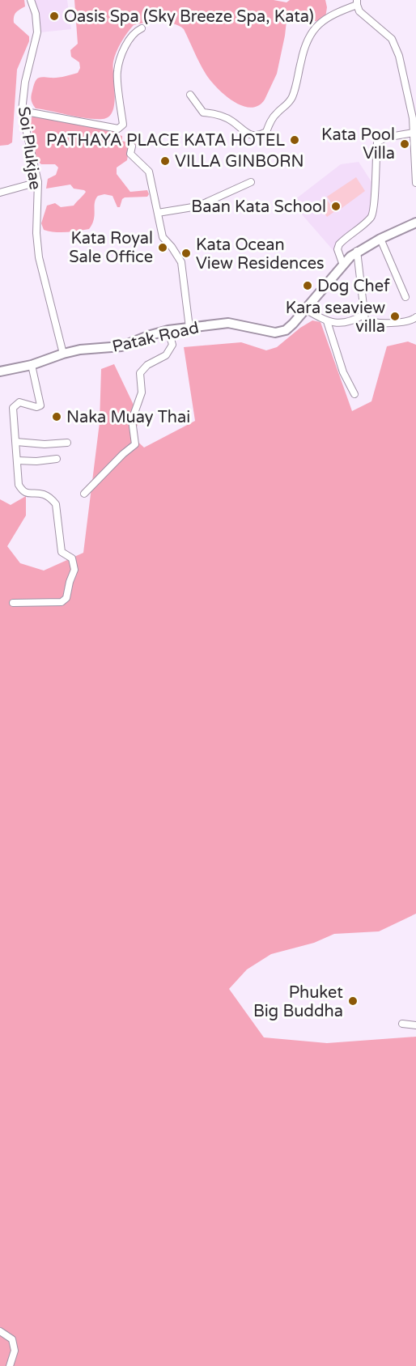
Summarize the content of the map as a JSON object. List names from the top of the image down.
{
  "streets": {
    "main road": ["Patak Road"],
    "street": ["Soi Plukjae"]
  },
  "crossings": [
    ["Soi Plukjae", "Patak Road"]
  ],
  "places": [
    "Oasis Spa (Sky Breeze Spa, Kata)",
    "PATHAYA PLACE KATA HOTEL",
    "Kata Pool Villa",
    "VILLA GINBORN",
    "Baan Kata School",
    "Kata Royal Sale Office",
    "Kata Ocean View Residences",
    "Dog Chef",
    "Kara seaview villa",
    "Naka Muay Thai",
    "Phuket Big Buddha"
  ]
}
